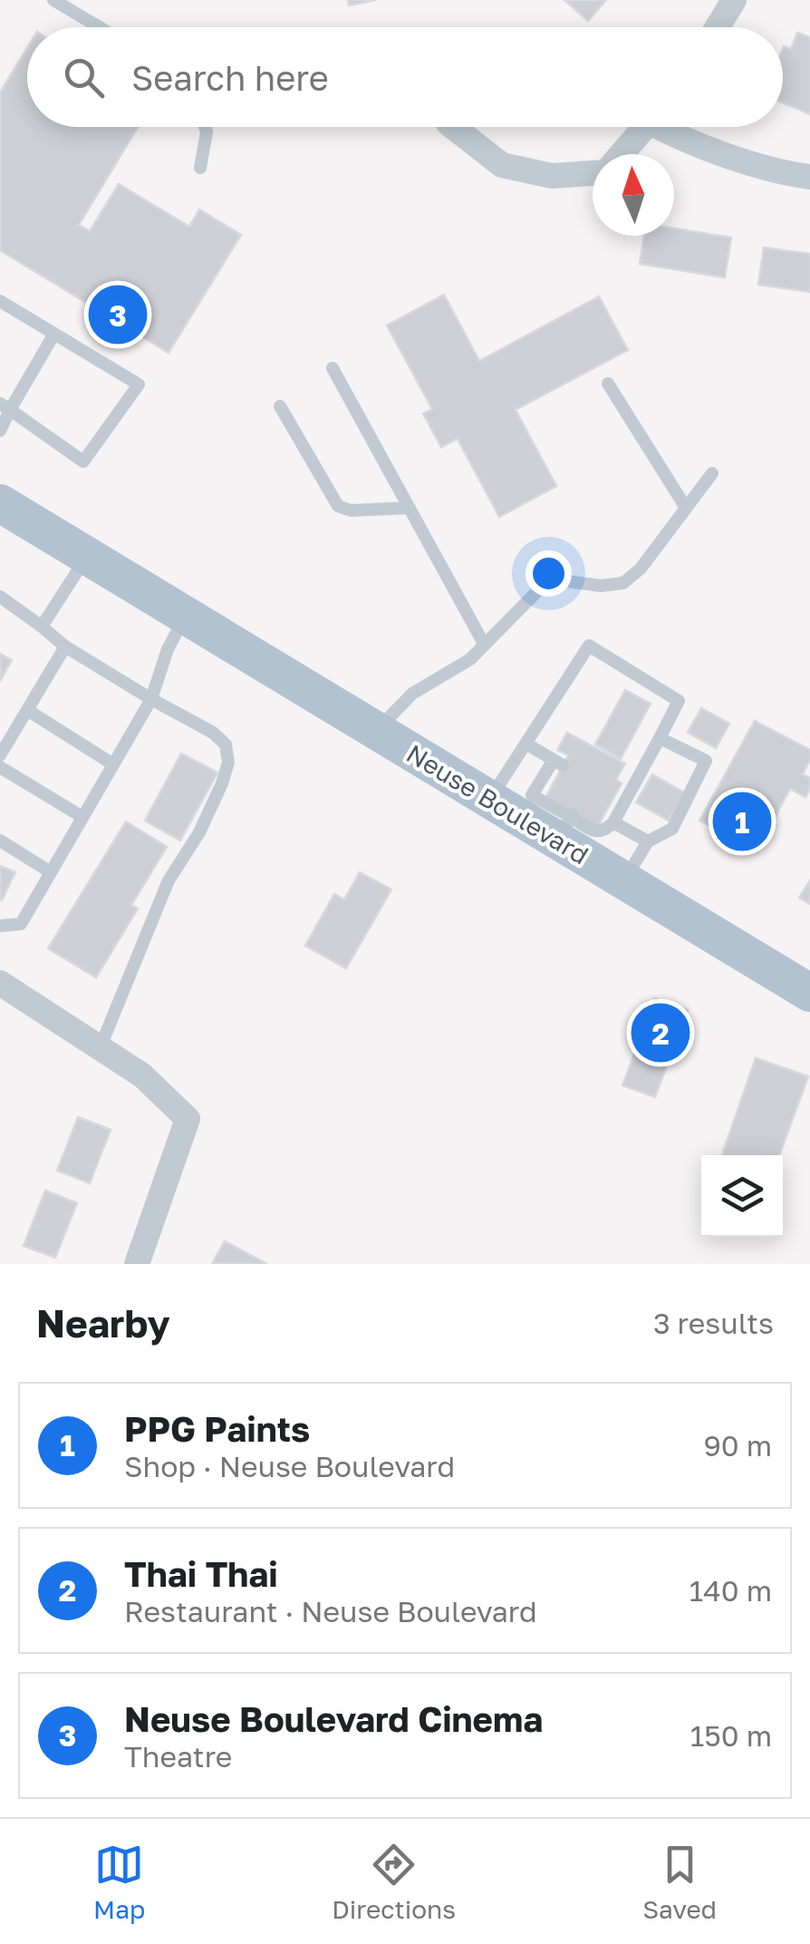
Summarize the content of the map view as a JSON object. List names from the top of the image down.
{
  "streets": {
    "main road": ["Neuse Boulevard"]
  },
  "north": "top",
  "page": {
    "search": "Search here",
    "pins": ["3", "1", "2"],
    "heading": ["Nearby", "3 results"],
    "list": [
      {
        "mark": "1",
        "name": "PPG Paints",
        "note": "Shop · Neuse Boulevard",
        "value": "90 m"
      },
      {
        "mark": "2",
        "name": "Thai Thai",
        "note": "Restaurant · Neuse Boulevard",
        "value": "140 m"
      },
      {
        "mark": "3",
        "name": "Neuse Boulevard Cinema",
        "note": "Theatre",
        "value": "150 m"
      }
    ],
    "nav": ["Map", "Directions", "Saved"]
  }
}
